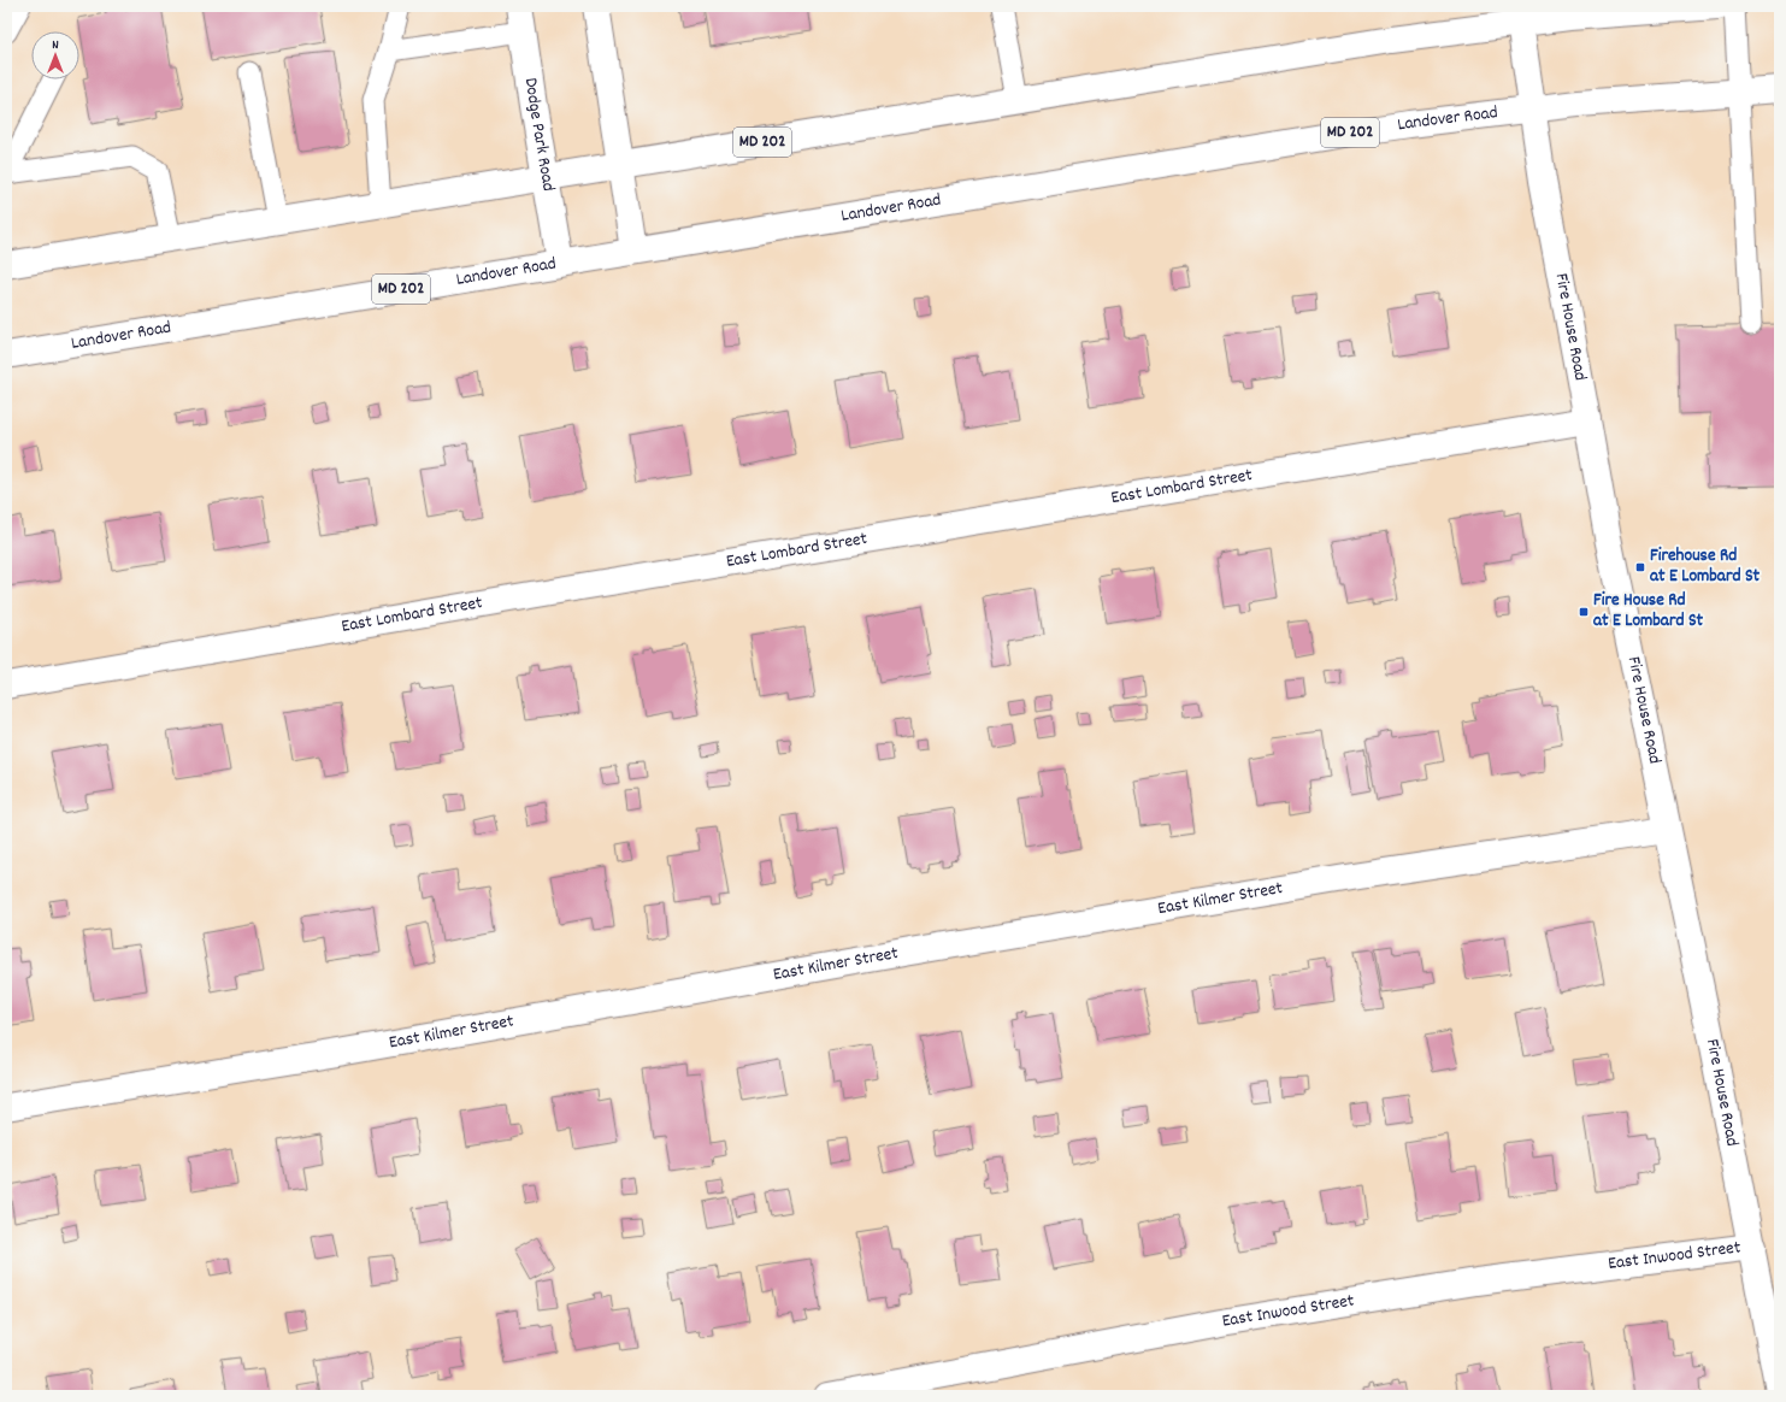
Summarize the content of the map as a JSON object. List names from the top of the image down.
{
  "streets": {
    "street": [
      "Landover Road",
      "MD 202",
      "Dodge Park Road",
      "Fire House Road",
      "East Lombard Street",
      "East Kilmer Street",
      "East Inwood Street"
    ]
  },
  "crossings": [
    ["Landover Road", "Dodge Park Road"],
    ["Landover Road", "Fire House Road"],
    ["MD 202", "Dodge Park Road"],
    ["MD 202", "Fire House Road"],
    ["Fire House Road", "East Lombard Street"],
    ["Fire House Road", "East Kilmer Street"],
    ["Fire House Road", "East Inwood Street"]
  ],
  "places": {
    "transit": ["Firehouse Rd at E Lombard St", "Fire House Rd at E Lombard St"]
  },
  "north": "top"
}
